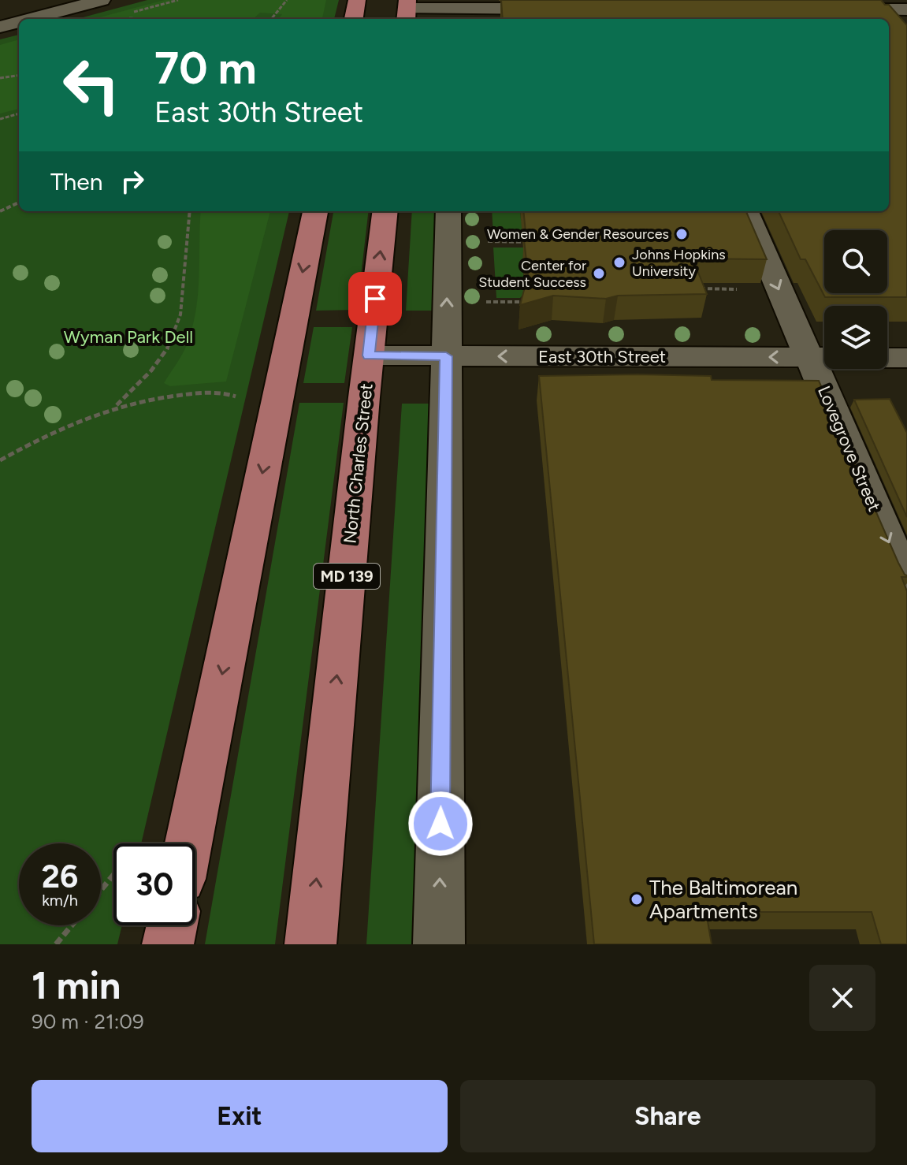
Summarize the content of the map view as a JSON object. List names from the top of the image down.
{
  "streets": {
    "main road": ["North Charles Street", "MD 139"],
    "street": ["East 30th Street", "Lovegrove Street"]
  },
  "crossings": [
    ["East 30th Street", "Lovegrove Street"],
    ["East 30th Street", "North Charles Street"]
  ],
  "one_way": ["East 30th Street", "Lovegrove Street"],
  "parks": ["Wyman Park Dell"],
  "places": [
    "Women & Gender Resources",
    "Johns Hopkins University",
    "Center for Student Success",
    "The Baltimorean Apartments"
  ],
  "page": {
    "turn": ["70 m", "East 30th Street"],
    "then": "Then",
    "speed": "26 km/h",
    "limit": "30",
    "heading": ["1 min", "90 m · 21:09"],
    "buttons": ["Exit", "Share"]
  }
}
